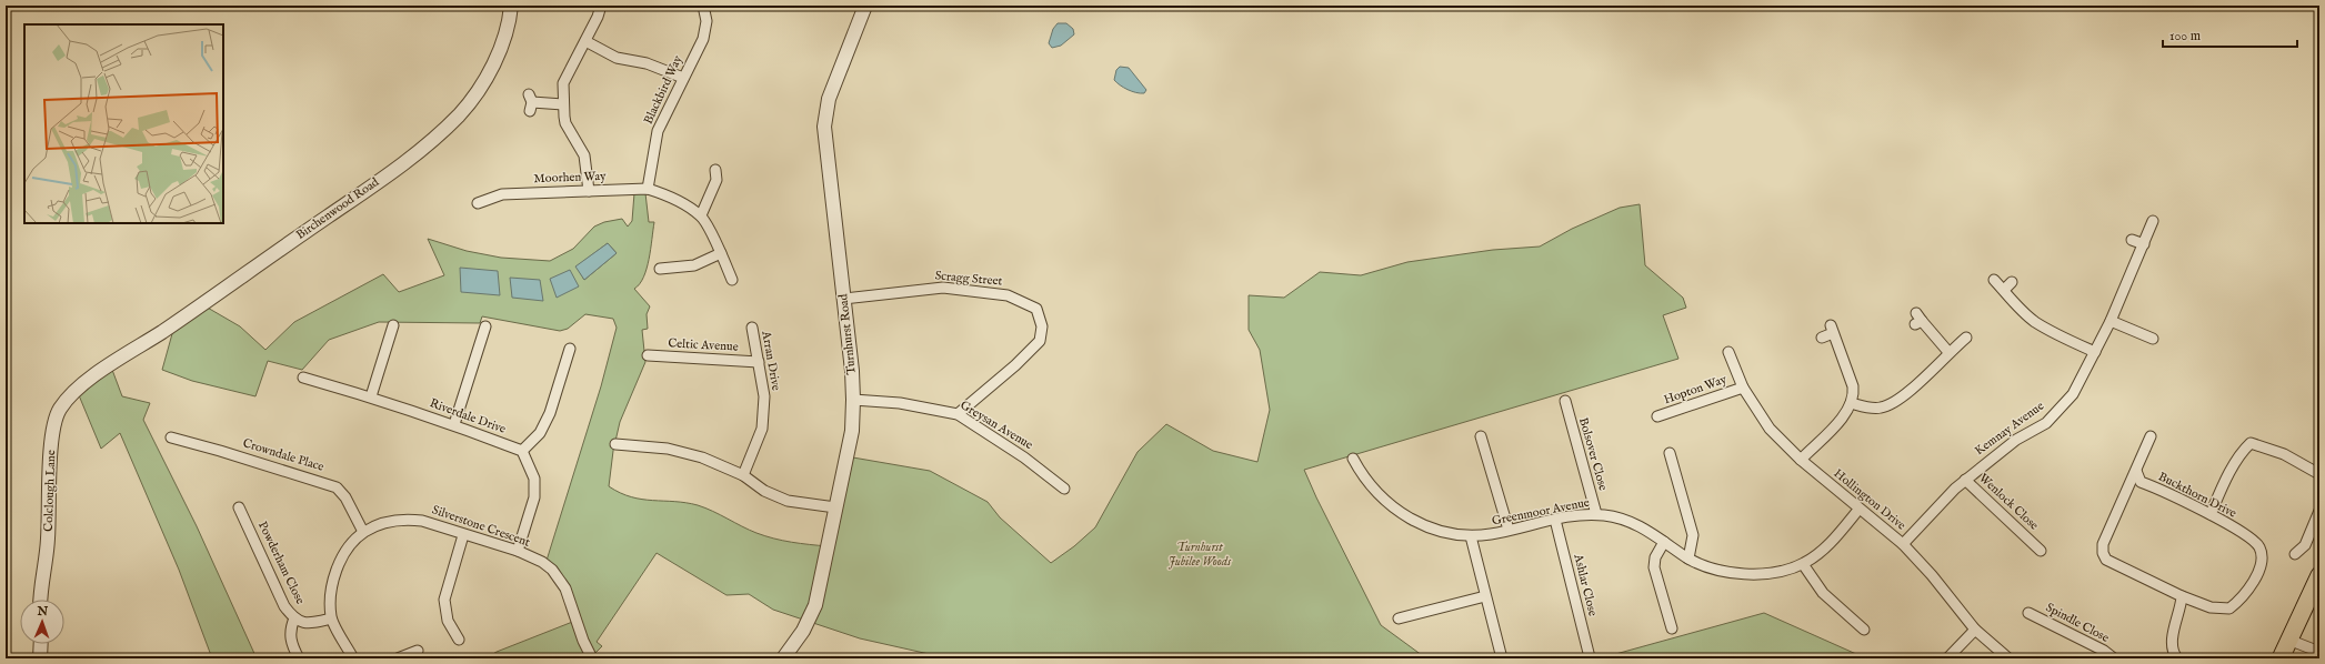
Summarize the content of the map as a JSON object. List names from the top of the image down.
{
  "streets": {
    "street": [
      "Blackbird Way",
      "Moorhen Way",
      "Birchenwood Road",
      "Scragg Street",
      "Turnhurst Road",
      "Celtic Avenue",
      "Arran Drive",
      "Hopton Way",
      "Riverdale Drive",
      "Greysan Avenue",
      "Kemnay Avenue",
      "Bolsover Close",
      "Crowndale Place",
      "Colclough Lane",
      "Buckthorn Drive",
      "Hollington Drive",
      "Wenlock Close",
      "Greenmoor Avenue",
      "Silverstone Crescent",
      "Powderham Close",
      "Ashlar Close",
      "Spindle Close"
    ]
  },
  "crossings": [
    ["Blackbird Way", "Moorhen Way"],
    ["Birchenwood Road", "Colclough Lane"],
    ["Scragg Street", "Turnhurst Road"],
    ["Scragg Street", "Greysan Avenue"],
    ["Turnhurst Road", "Greysan Avenue"],
    ["Celtic Avenue", "Arran Drive"],
    ["Hopton Way", "Hollington Drive"],
    ["Kemnay Avenue", "Hollington Drive"],
    ["Kemnay Avenue", "Wenlock Close"],
    ["Bolsover Close", "Greenmoor Avenue"],
    ["Crowndale Place", "Silverstone Crescent"],
    ["Hollington Drive", "Greenmoor Avenue"],
    ["Greenmoor Avenue", "Ashlar Close"],
    ["Silverstone Crescent", "Powderham Close"]
  ],
  "parks": ["Turnhurst Jubilee Woods"],
  "scale_bar": "100 m",
  "north": "top"
}
